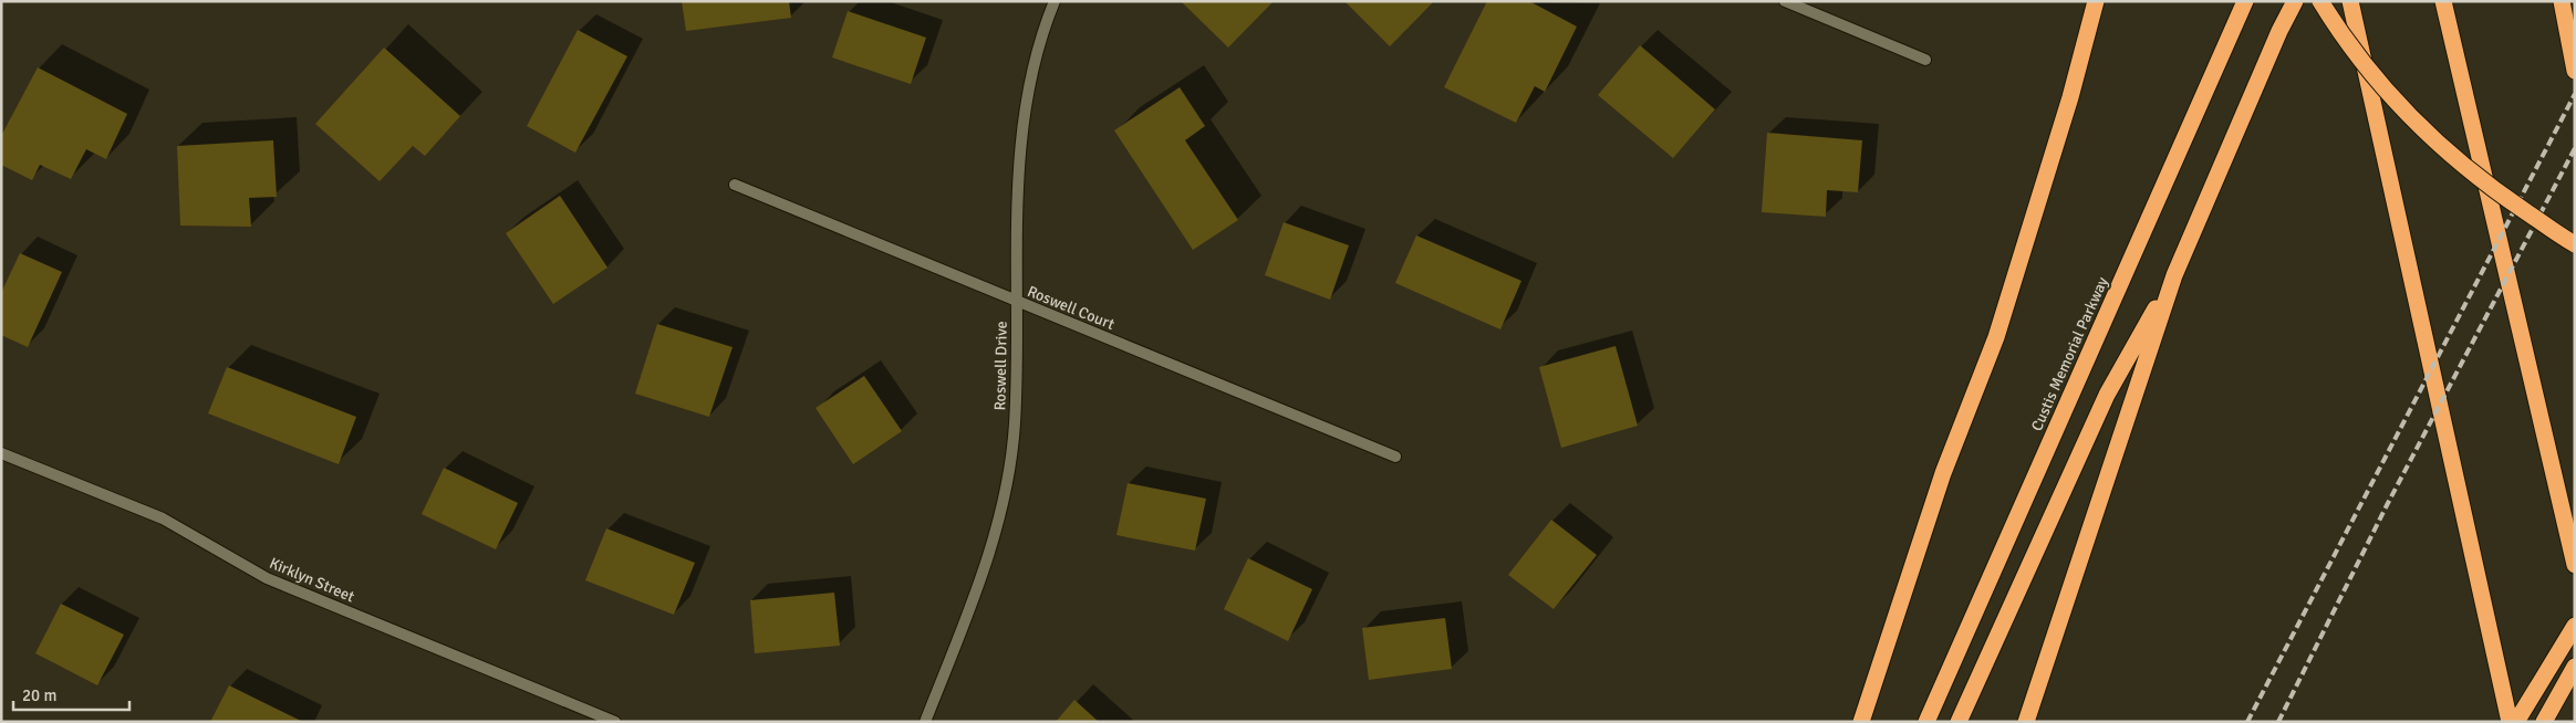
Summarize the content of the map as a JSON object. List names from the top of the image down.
{
  "streets": {
    "highway": ["Custis Memorial Parkway"],
    "street": ["Roswell Court", "Roswell Drive", "Kirklyn Street"]
  },
  "crossings": [
    ["Roswell Court", "Roswell Drive"]
  ],
  "scale_bar": "20 m"
}
